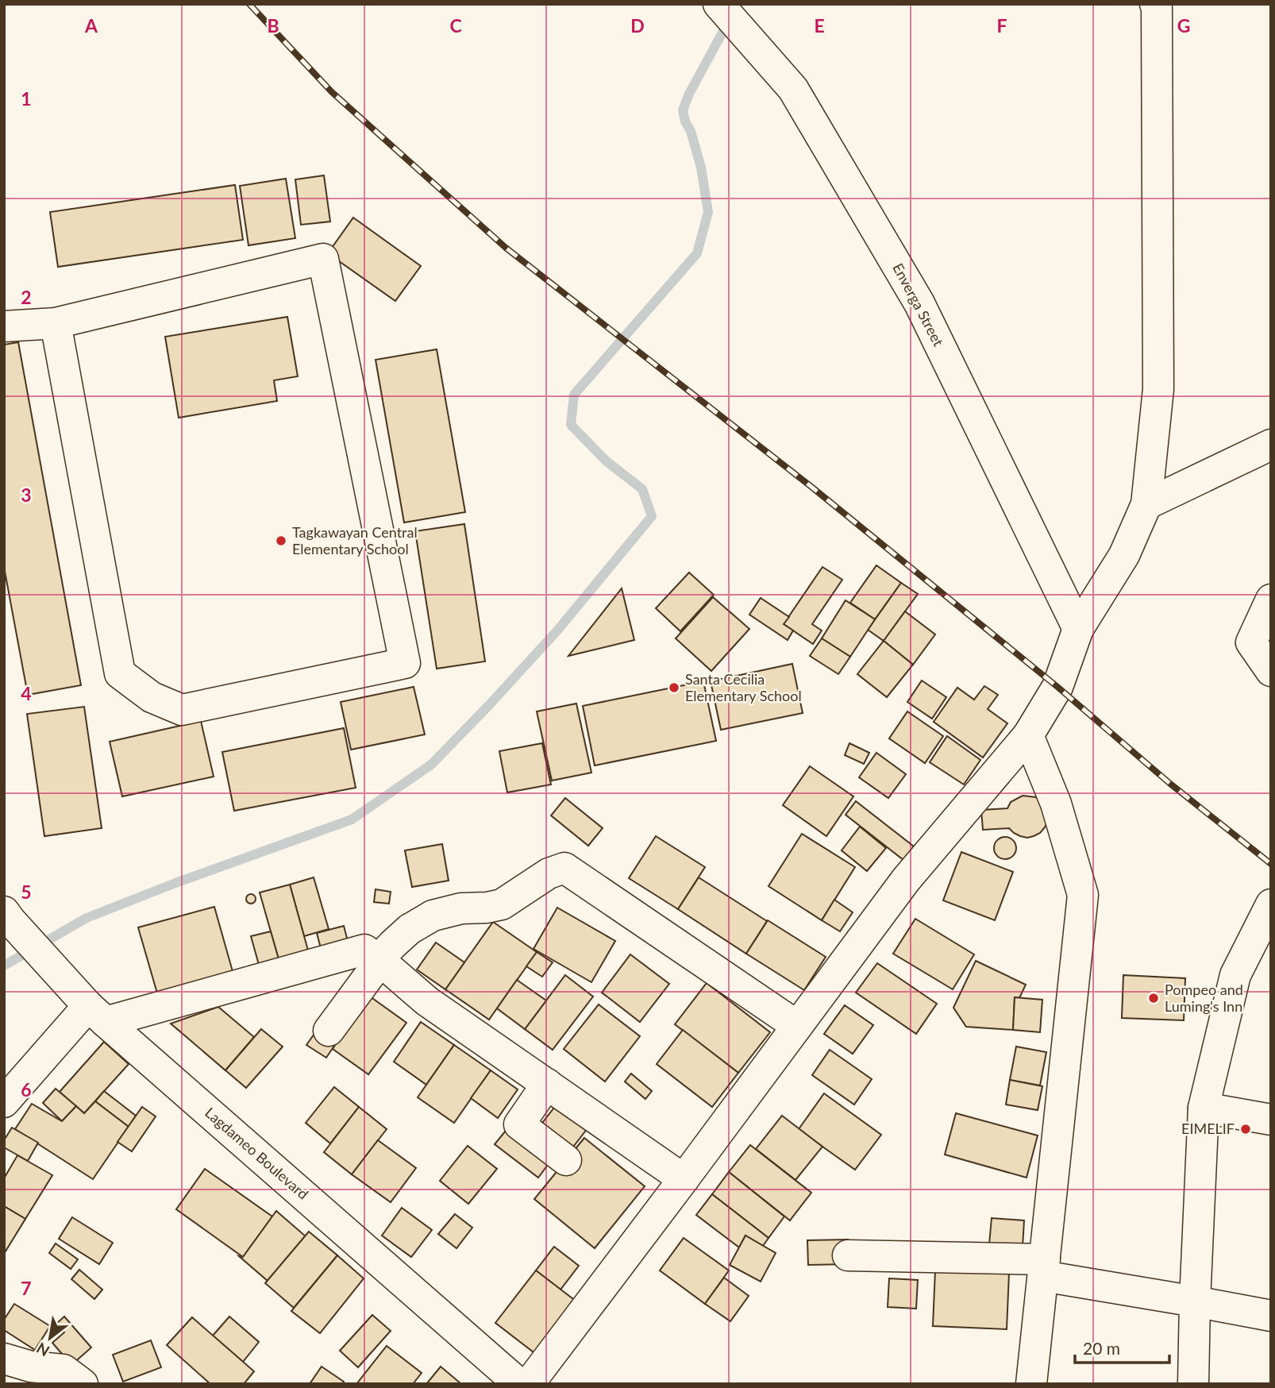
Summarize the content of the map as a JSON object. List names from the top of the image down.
{
  "streets": {
    "street": ["Enverga Street", "Lagdameo Boulevard"]
  },
  "places": [
    "Tagkawayan Central Elementary School",
    "Santa Cecilia Elementary School",
    "Pompeo and Luming's Inn",
    "EIMELIF"
  ],
  "scale_bar": "20 m",
  "north": "bottom left",
  "grid": {
    "columns": [
      "A",
      "B",
      "C",
      "D",
      "E",
      "F",
      "G"
    ],
    "rows": [
      "1",
      "2",
      "3",
      "4",
      "5",
      "6",
      "7"
    ]
  }
}
